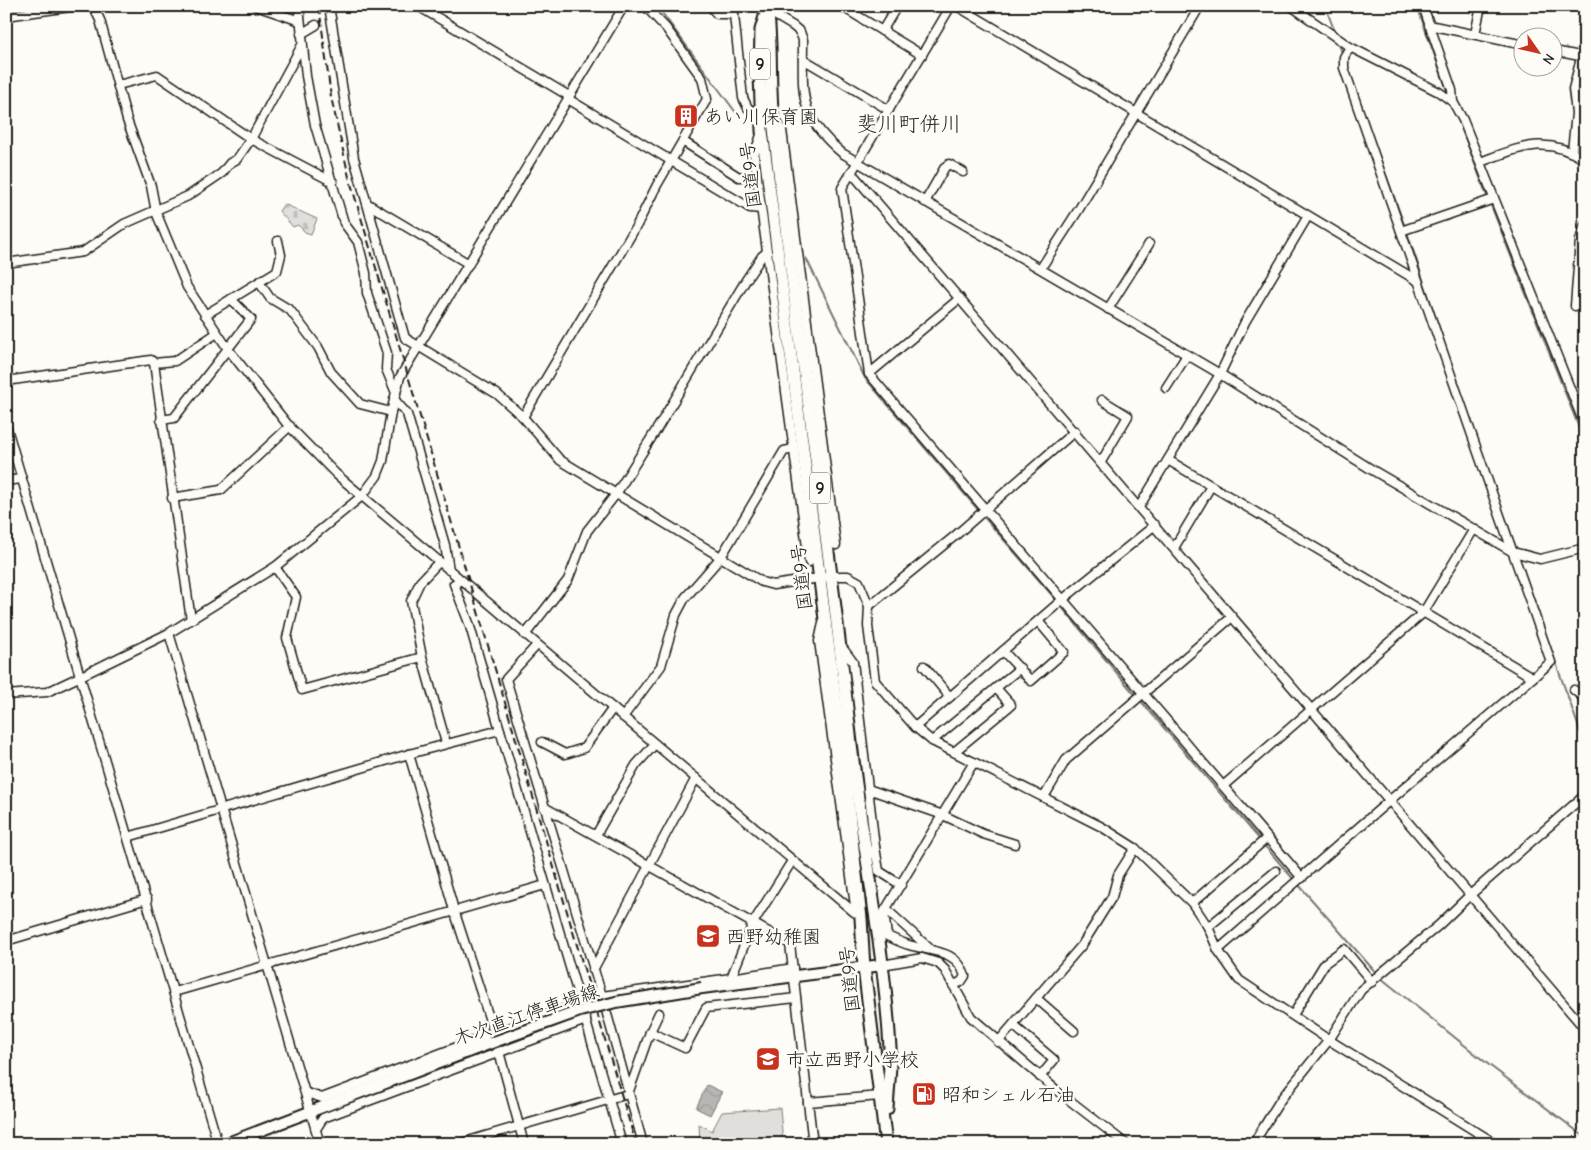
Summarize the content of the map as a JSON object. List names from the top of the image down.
{
  "streets": {
    "highway": ["9", "国道9号"],
    "main road": ["木次直江停車場線"]
  },
  "crossings": [
    ["国道9号", "木次直江停車場線"]
  ],
  "districts": ["斐川町併川"],
  "places": {
    "building": ["あい川保育園"],
    "school or university": ["西野幼稚園", "市立西野小学校"],
    "fuel station": ["昭和シェル石油"]
  },
  "north": "bottom right"
}
